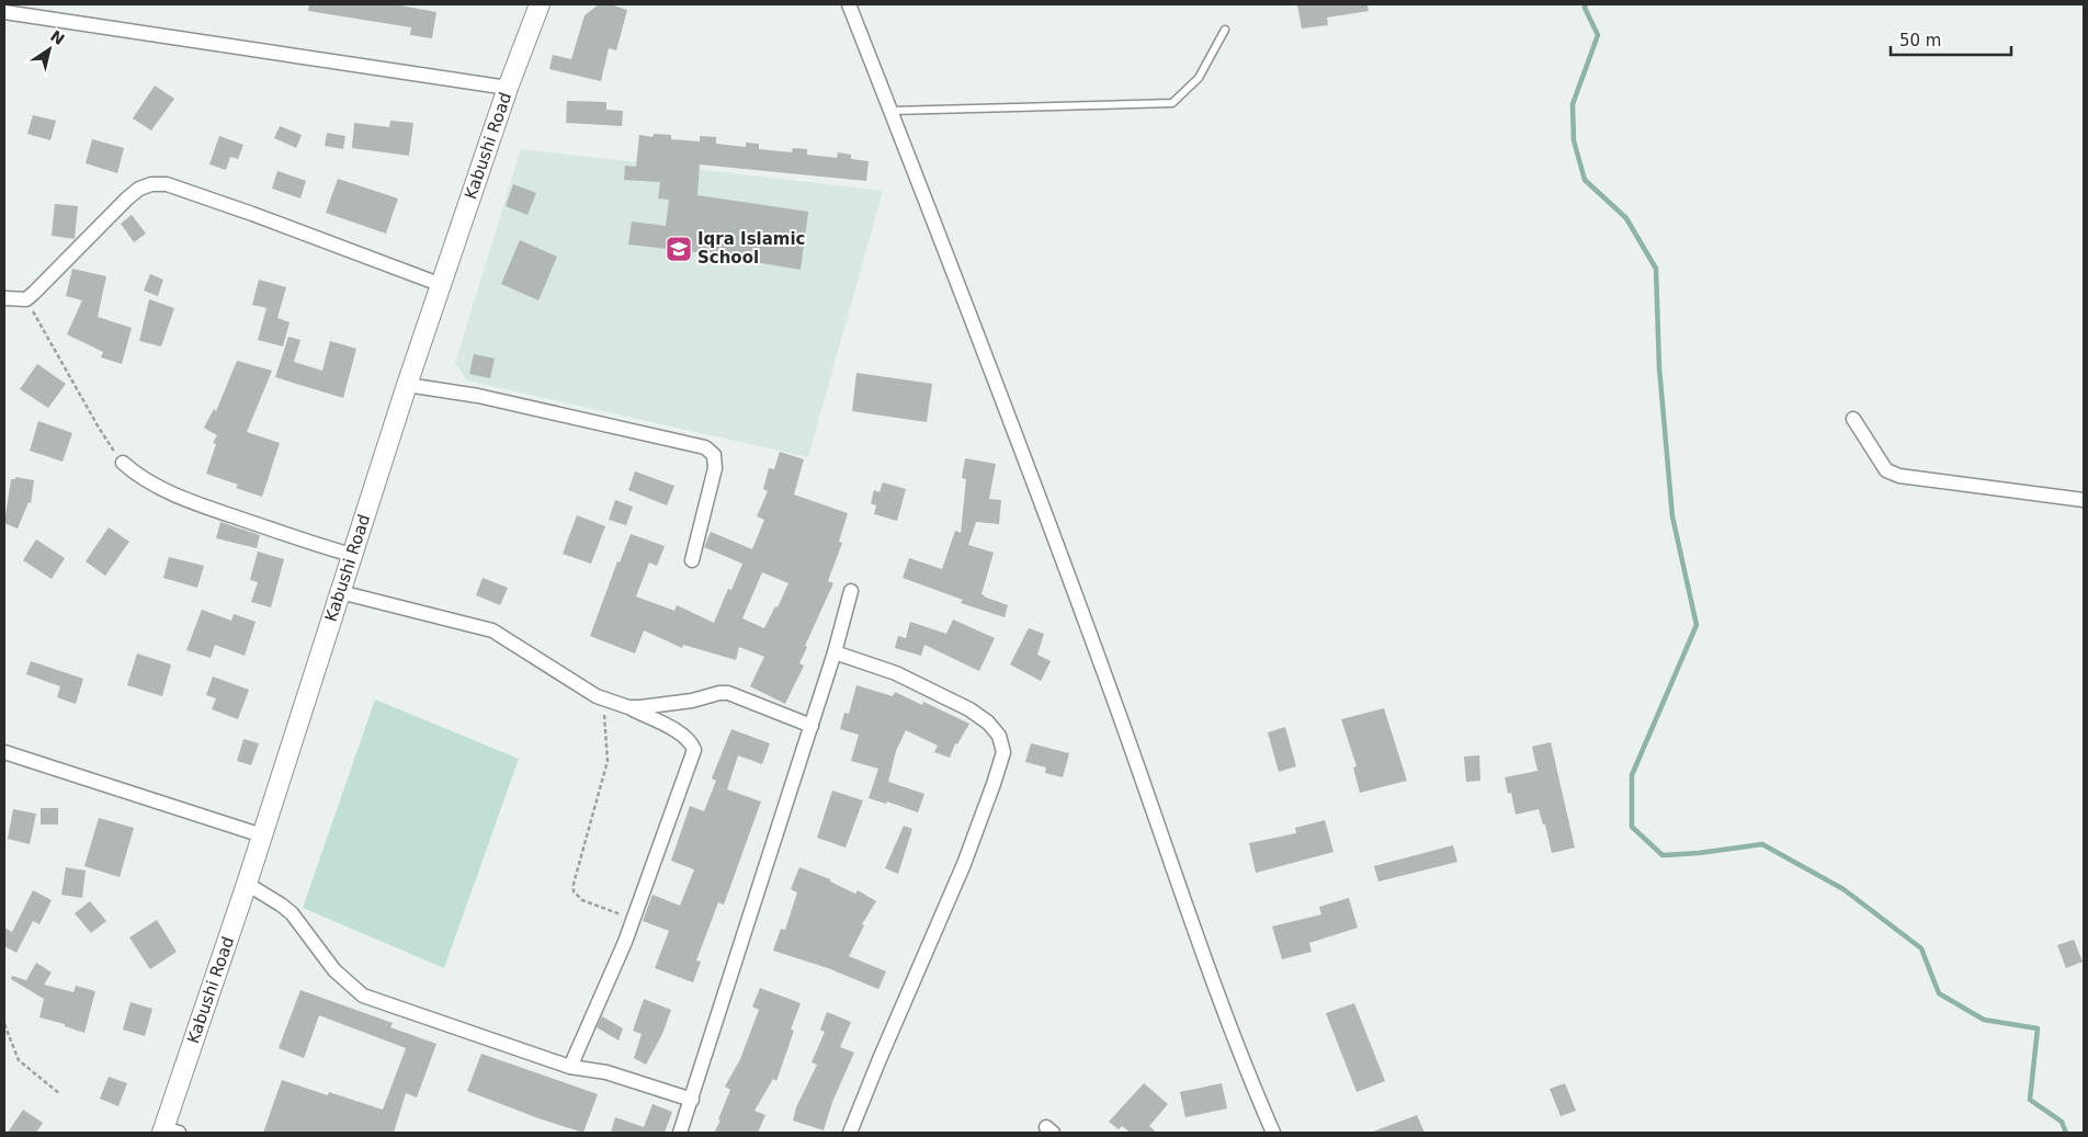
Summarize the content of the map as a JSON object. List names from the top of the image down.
{
  "streets": {
    "main road": ["Kabushi Road"]
  },
  "places": {
    "school or university": ["Iqra Islamic School"]
  },
  "scale_bar": "50 m",
  "north": "top right"
}
